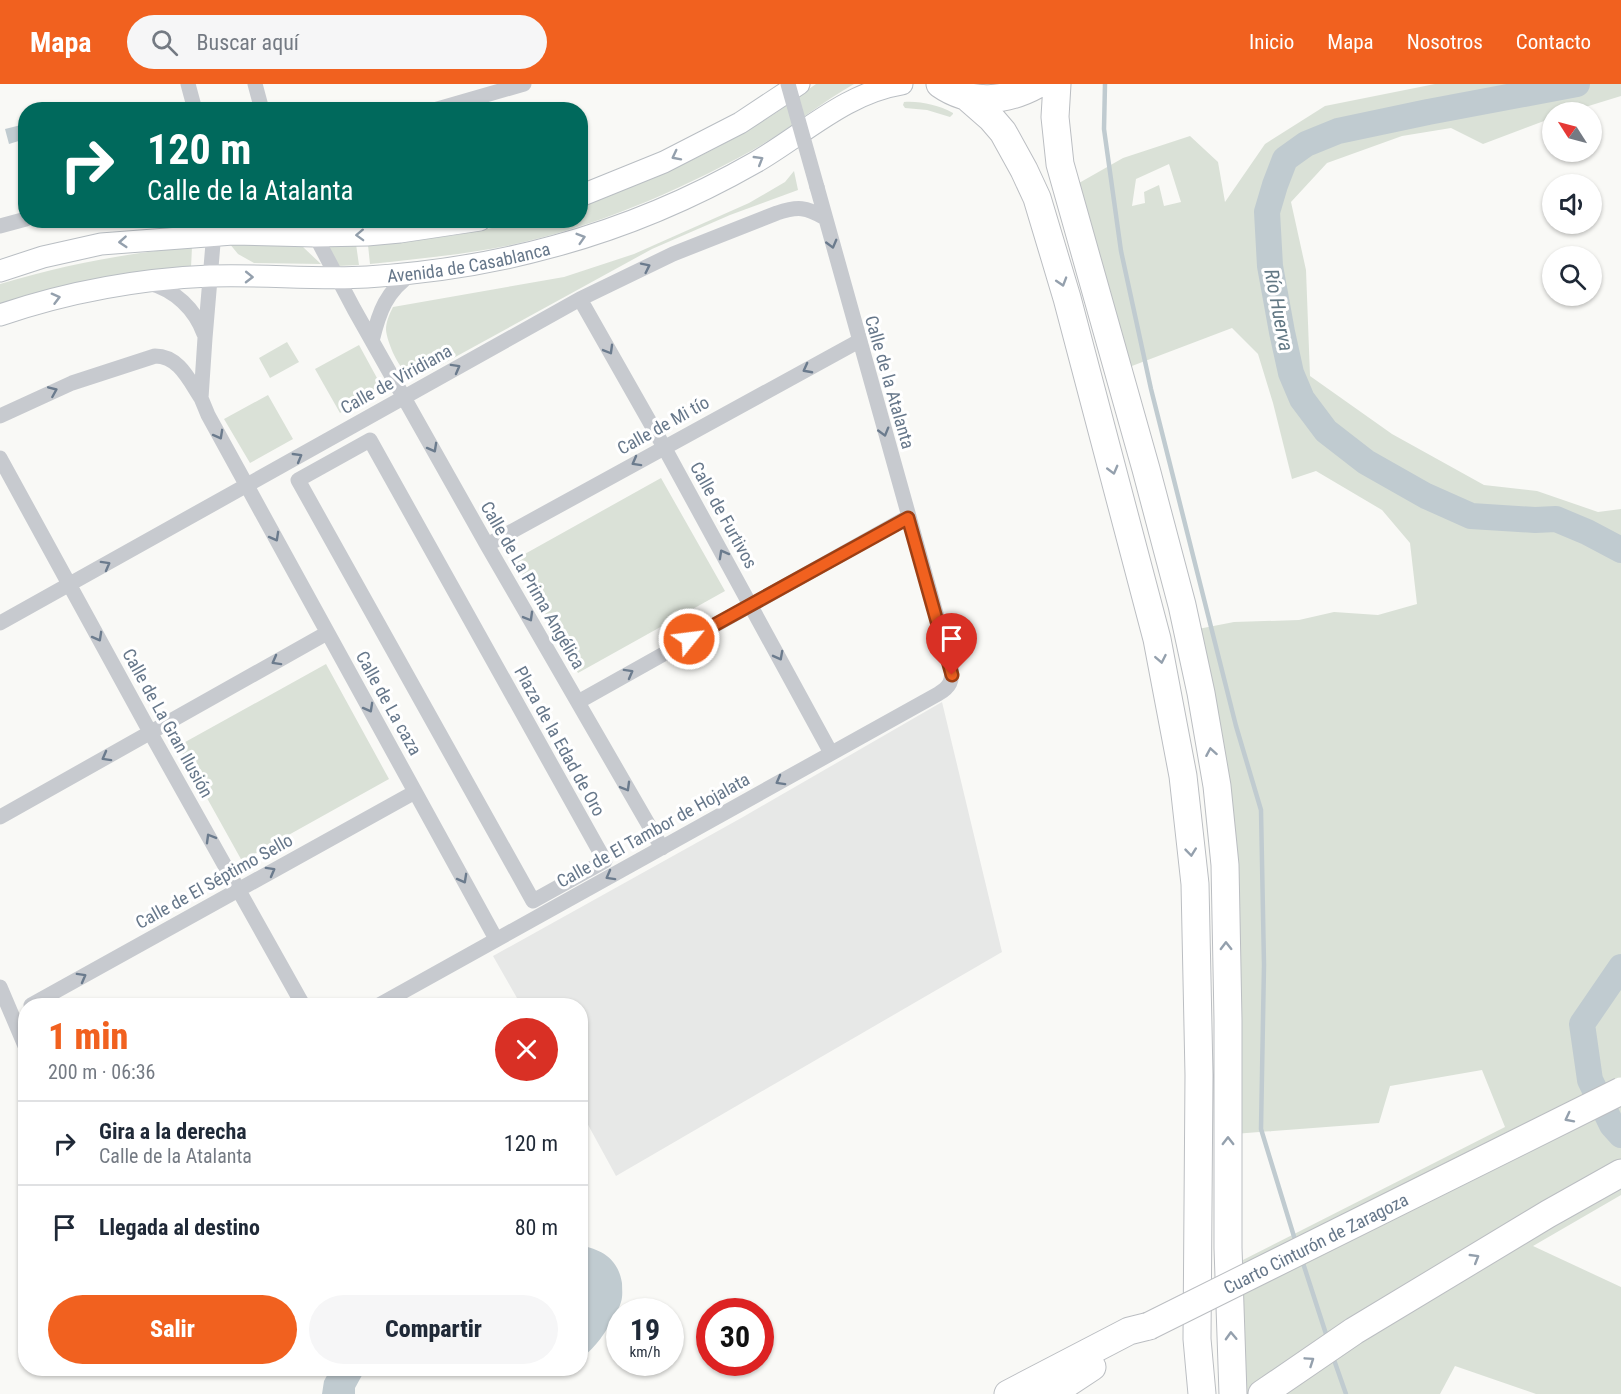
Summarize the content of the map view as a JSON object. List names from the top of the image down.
{
  "streets": {
    "highway": ["Cuarto Cinturón de Zaragoza"],
    "main road": ["Avenida de Casablanca"],
    "street": [
      "Calle de Viridiana",
      "Calle de la Atalanta",
      "Calle de Mi tío",
      "Calle de Furtivos",
      "Calle de La Prima Angélica",
      "Calle de La caza",
      "Calle de La Gran Ilusión",
      "Plaza de la Edad de Oro",
      "Calle de El Tambor de Hojalata",
      "Calle de El Séptimo Sello"
    ]
  },
  "crossings": [
    ["Avenida de Casablanca", "Calle de La Prima Angélica"],
    ["Calle de Viridiana", "Calle de la Atalanta"],
    ["Calle de Viridiana", "Calle de Furtivos"],
    ["Calle de Viridiana", "Calle de La Prima Angélica"],
    ["Calle de Viridiana", "Calle de La caza"],
    ["Calle de Viridiana", "Calle de La Gran Ilusión"],
    ["Calle de la Atalanta", "Calle de Mi tío"],
    ["Calle de la Atalanta", "Calle de El Tambor de Hojalata"],
    ["Calle de Mi tío", "Calle de Furtivos"],
    ["Calle de Mi tío", "Calle de La Prima Angélica"],
    ["Calle de Furtivos", "Calle de El Tambor de Hojalata"],
    ["Calle de La Prima Angélica", "Calle de El Tambor de Hojalata"],
    ["Calle de La caza", "Calle de El Tambor de Hojalata"],
    ["Calle de La caza", "Calle de El Séptimo Sello"],
    ["Calle de La Gran Ilusión", "Calle de El Séptimo Sello"]
  ],
  "one_way": [
    "Calle de Viridiana",
    "Calle de la Atalanta",
    "Calle de Mi tío",
    "Calle de La Prima Angélica",
    "Calle de La caza",
    "Calle de El Tambor de Hojalata",
    "Calle de El Séptimo Sello"
  ],
  "water": ["Río Huerva"],
  "north": "top left",
  "page": {
    "header": "Mapa",
    "search": "Buscar aquí",
    "nav": [
      "Inicio",
      "Mapa",
      "Nosotros",
      "Contacto"
    ],
    "turn": ["120 m", "Calle de la Atalanta"],
    "heading": ["1 min", "200 m · 06:36"],
    "list": [
      {
        "name": "Gira a la derecha",
        "note": "Calle de la Atalanta",
        "value": "120 m"
      },
      {
        "name": "Llegada al destino",
        "value": "80 m"
      }
    ],
    "buttons": ["Salir", "Compartir"],
    "speed": "19 km/h",
    "limit": "30"
  }
}
